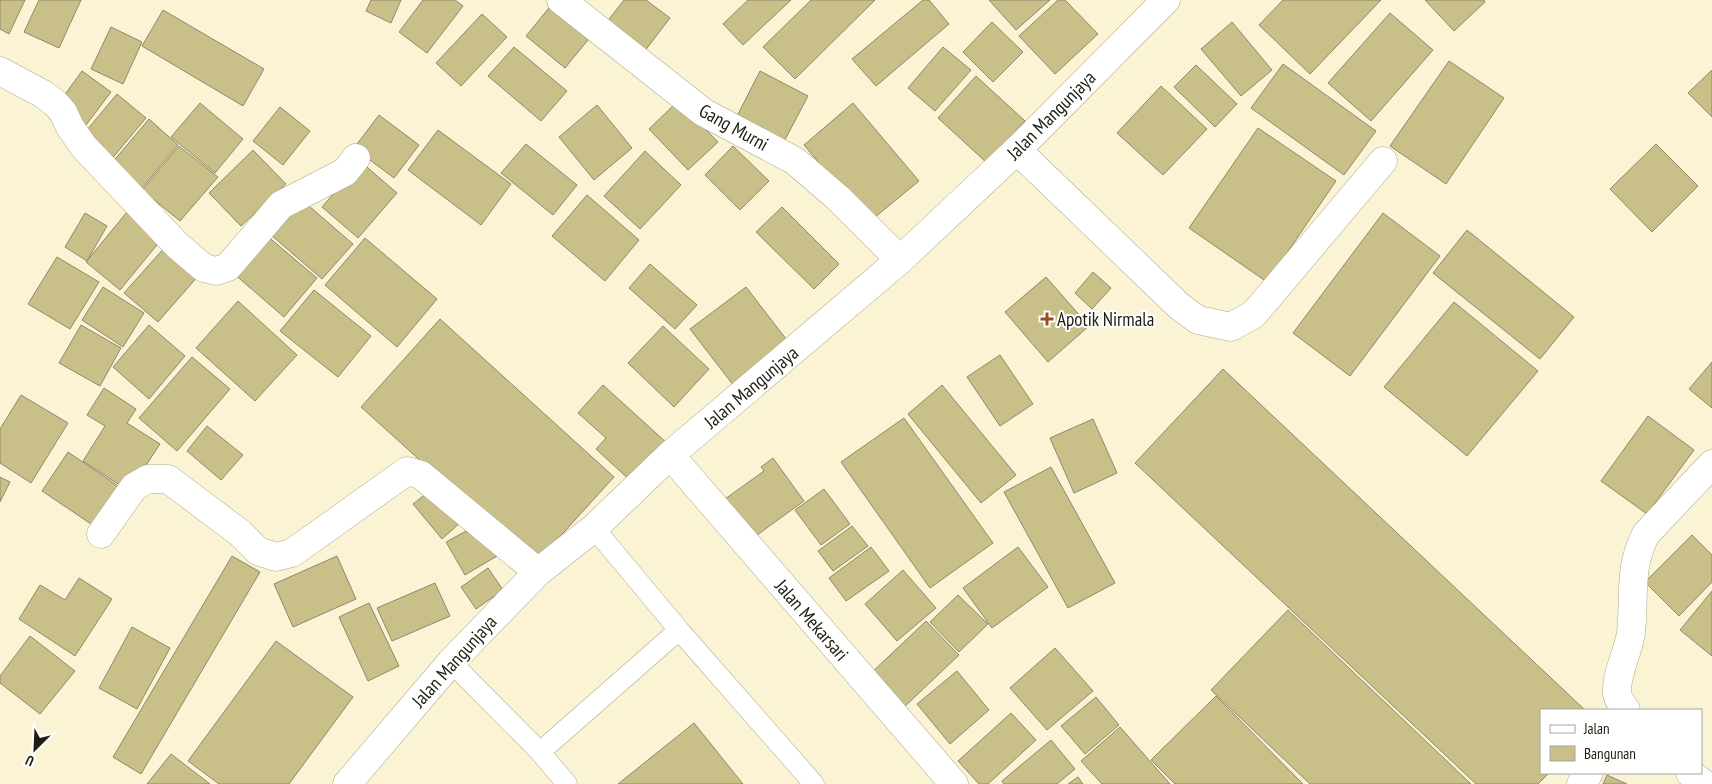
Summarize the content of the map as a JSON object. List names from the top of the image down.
{
  "streets": {
    "street": ["Jalan Mangunjaya", "Gang Murni", "Jalan Mekarsari"]
  },
  "crossings": [
    ["Jalan Mangunjaya", "Gang Murni"],
    ["Jalan Mangunjaya", "Jalan Mekarsari"]
  ],
  "places": {
    "health": ["Apotik Nirmala"]
  },
  "legend": ["Jalan", "Bangunan"],
  "north": "bottom left"
}
